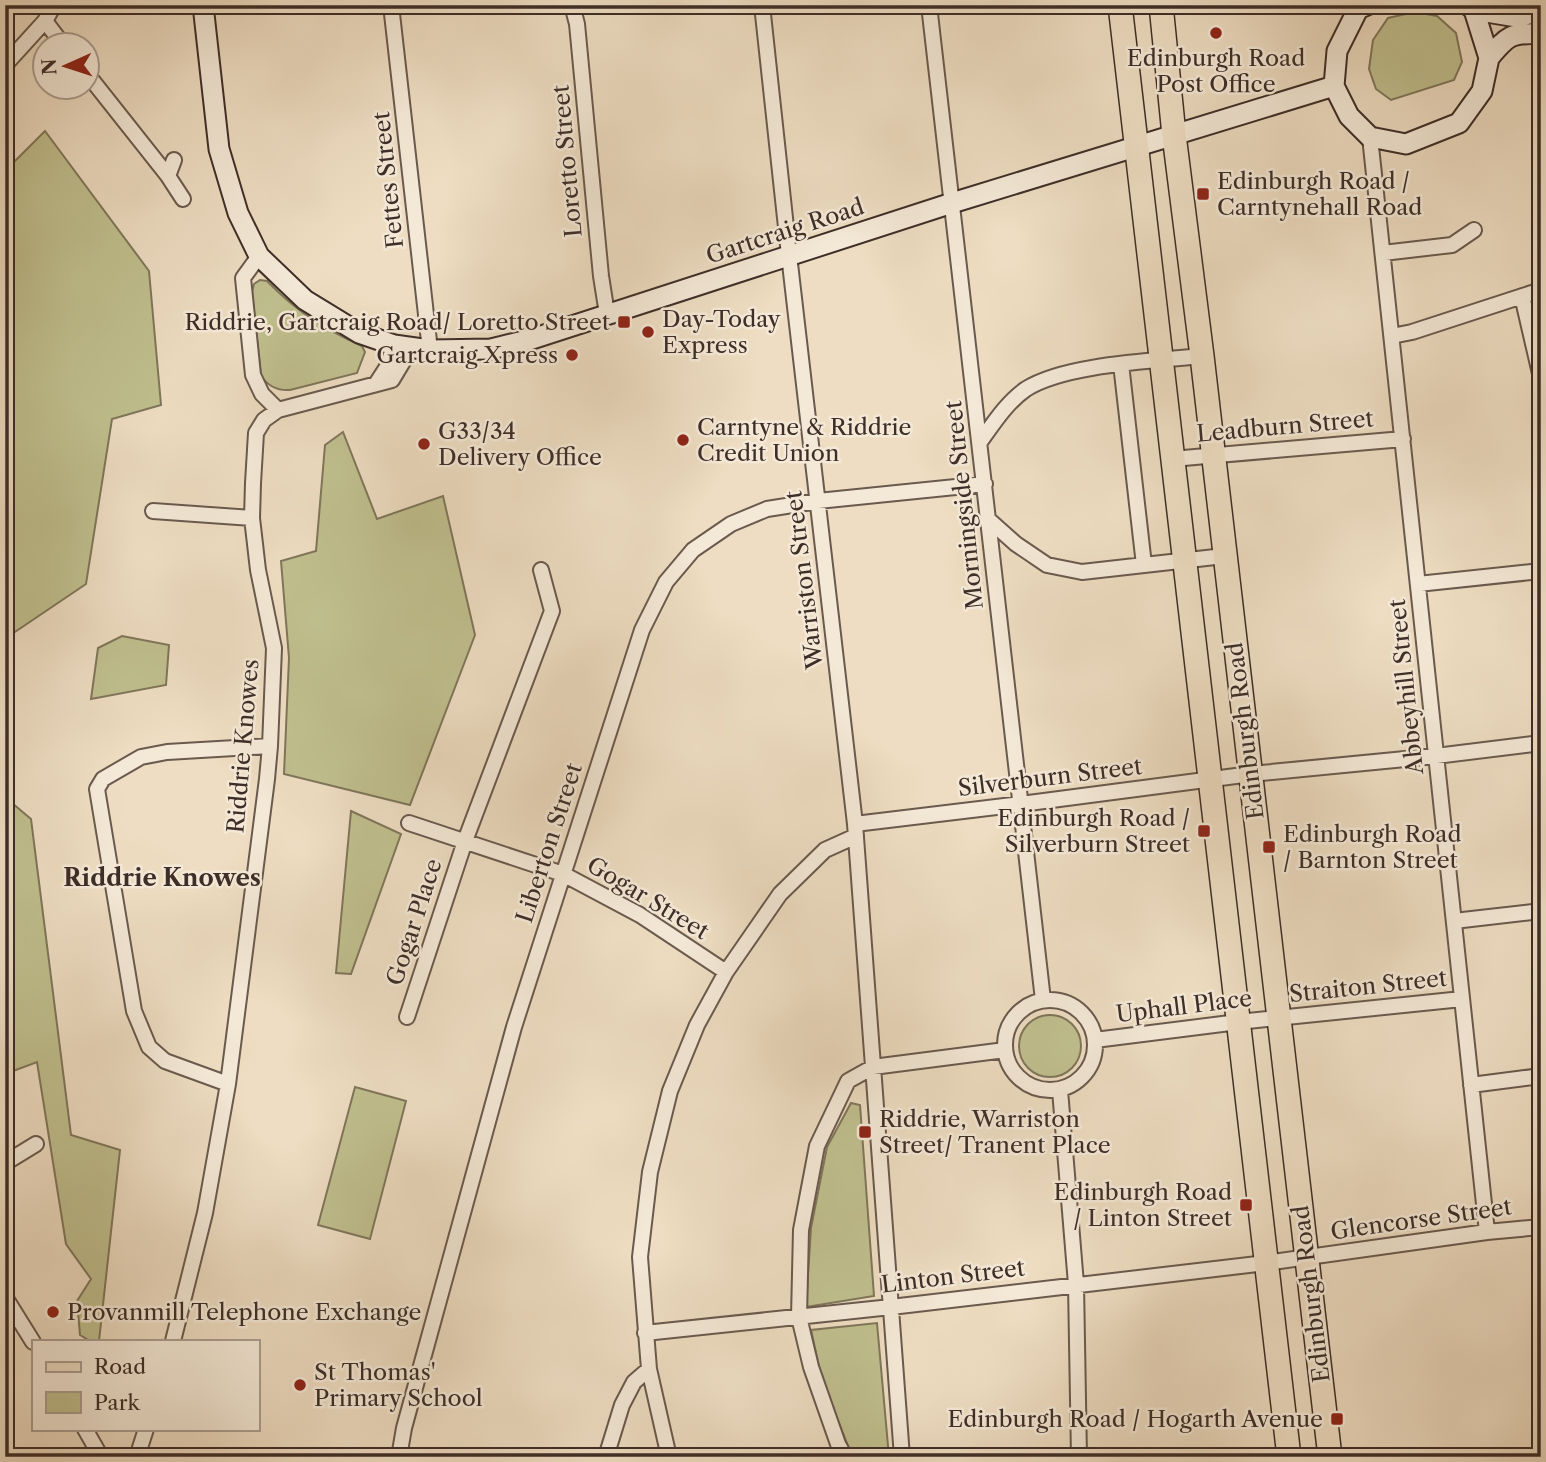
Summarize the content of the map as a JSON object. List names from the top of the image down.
{
  "streets": {
    "main road": ["Edinburgh Road"],
    "street": [
      "Loretto Street",
      "Fettes Street",
      "Gartcraig Road",
      "Leadburn Street",
      "Morningside Street",
      "Warriston Street",
      "Abbeyhill Street",
      "Riddrie Knowes",
      "Silverburn Street",
      "Liberton Street",
      "Gogar Street",
      "Gogar Place",
      "Straiton Street",
      "Uphall Place",
      "Glencorse Street",
      "Linton Street"
    ]
  },
  "crossings": [
    ["Loretto Street", "Gartcraig Road"],
    ["Fettes Street", "Gartcraig Road"],
    ["Gartcraig Road", "Morningside Street"],
    ["Gartcraig Road", "Warriston Street"],
    ["Gartcraig Road", "Edinburgh Road"],
    ["Leadburn Street", "Abbeyhill Street"],
    ["Leadburn Street", "Edinburgh Road"],
    ["Morningside Street", "Silverburn Street"],
    ["Morningside Street", "Liberton Street"],
    ["Morningside Street", "Uphall Place"],
    ["Warriston Street", "Silverburn Street"],
    ["Warriston Street", "Liberton Street"],
    ["Warriston Street", "Linton Street"],
    ["Abbeyhill Street", "Silverburn Street"],
    ["Abbeyhill Street", "Straiton Street"],
    ["Abbeyhill Street", "Glencorse Street"],
    ["Edinburgh Road", "Silverburn Street"],
    ["Edinburgh Road", "Straiton Street"],
    ["Edinburgh Road", "Uphall Place"],
    ["Edinburgh Road", "Glencorse Street"],
    ["Edinburgh Road", "Linton Street"],
    ["Silverburn Street", "Gogar Street"],
    ["Silverburn Street", "Linton Street"],
    ["Liberton Street", "Gogar Street"],
    ["Gogar Street", "Gogar Place"],
    ["Straiton Street", "Uphall Place"],
    ["Glencorse Street", "Linton Street"]
  ],
  "districts": ["Riddrie Knowes"],
  "places": {
    "other": [
      "Edinburgh Road Post Office",
      "Day-Today Express",
      "Gartcraig Xpress",
      "Carntyne & Riddrie Credit Union",
      "G33/34 Delivery Office",
      "Provanmill Telephone Exchange",
      "St Thomas' Primary School"
    ],
    "transit": [
      "Edinburgh Road / Carntynehall Road",
      "Riddrie, Gartcraig Road/ Loretto Street",
      "Edinburgh Road / Silverburn Street",
      "Edinburgh Road / Barnton Street",
      "Riddrie, Warriston Street/ Tranent Place",
      "Edinburgh Road / Linton Street",
      "Edinburgh Road / Hogarth Avenue"
    ]
  },
  "legend": ["Road", "Park"],
  "north": "left"
}
